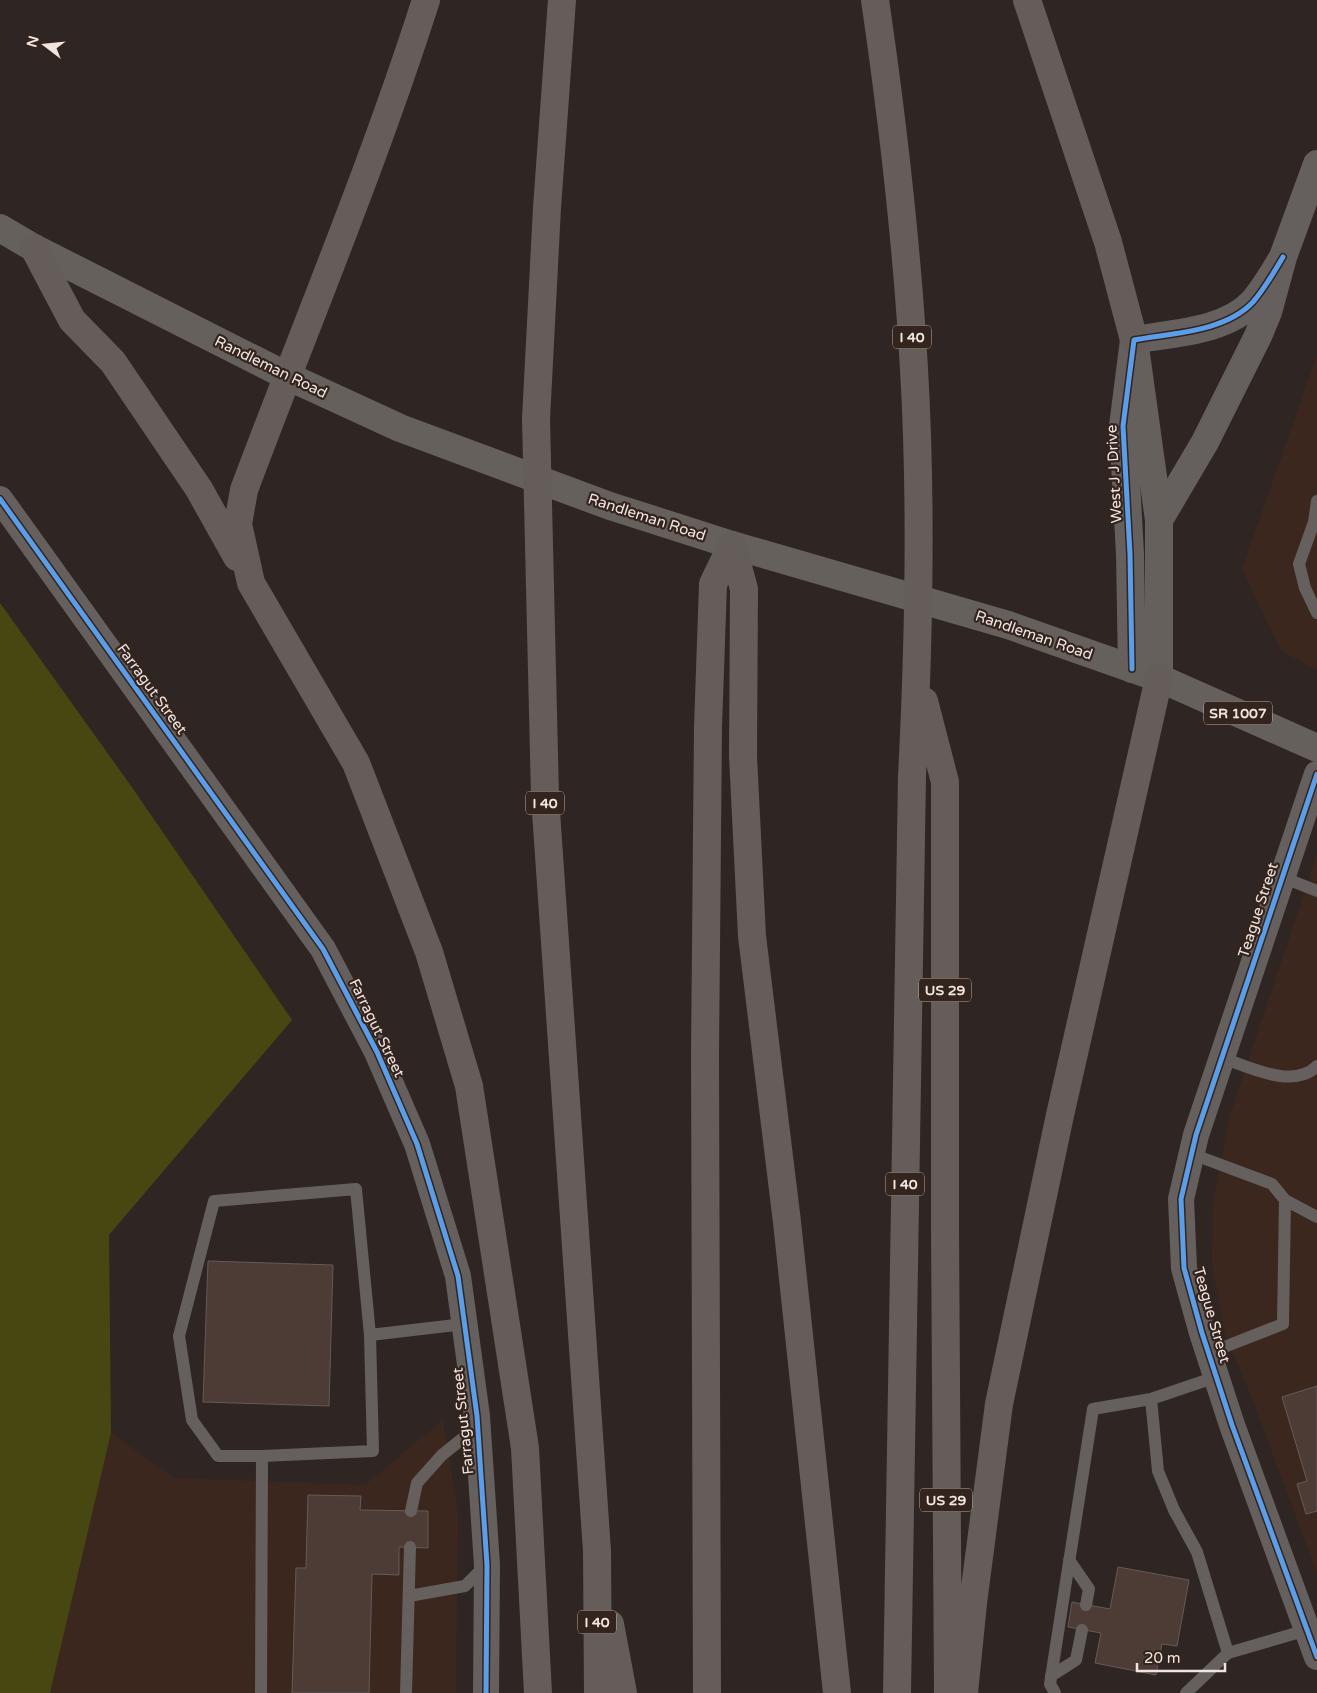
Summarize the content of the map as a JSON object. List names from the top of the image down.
{
  "streets": {
    "highway": ["I 40", "US 29"],
    "main road": ["Randleman Road", "SR 1007"],
    "street": ["West J J Drive", "Farragut Street", "Teague Street"]
  },
  "crossings": [
    ["I 40", "US 29"],
    ["Randleman Road", "West J J Drive"]
  ],
  "scale_bar": "20 m",
  "north": "left"
}
